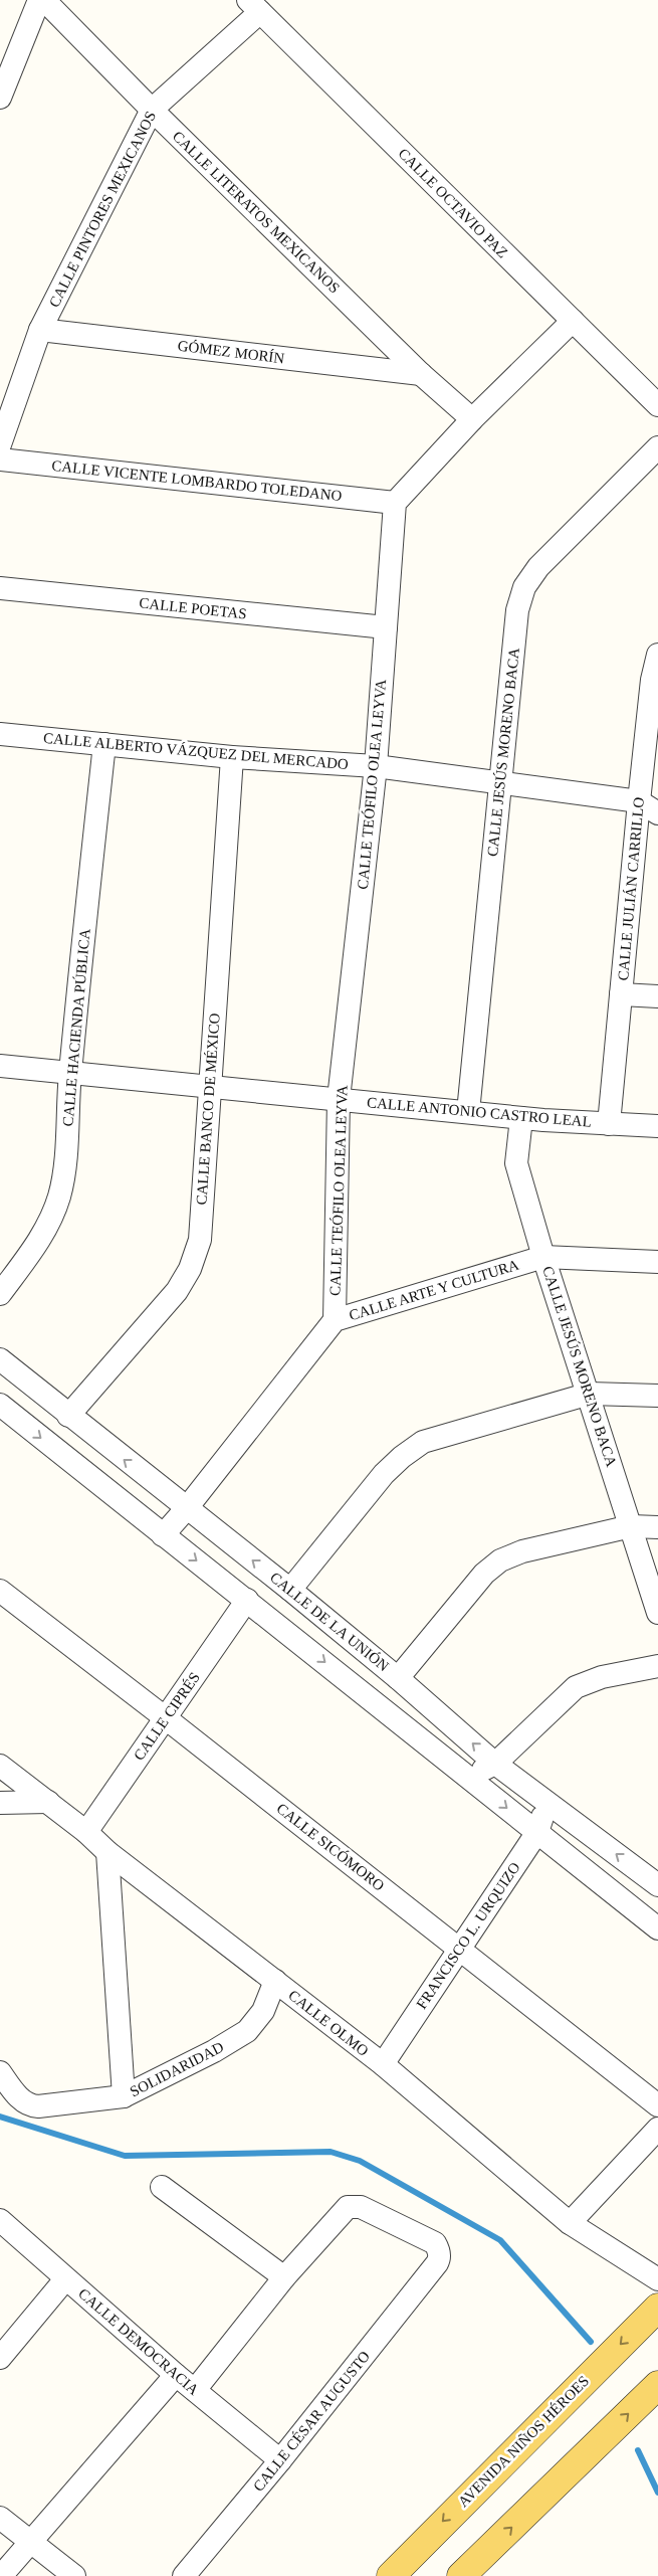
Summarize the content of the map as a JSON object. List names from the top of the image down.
{
  "streets": {
    "main road": ["AVENIDA NIÑOS HÉROES"],
    "street": [
      "CALLE OCTAVIO PAZ",
      "CALLE PINTORES MEXICANOS",
      "CALLE LITERATOS MEXICANOS",
      "GÓMEZ MORÍN",
      "CALLE VICENTE LOMBARDO TOLEDANO",
      "CALLE POETAS",
      "CALLE ALBERTO VÁZQUEZ DEL MERCADO",
      "CALLE JESÚS MORENO BACA",
      "CALLE TEÓFILO OLEA LEYVA",
      "CALLE JULIÁN CARRILLO",
      "CALLE HACIENDA PÚBLICA",
      "CALLE BANCO DE MÉXICO",
      "CALLE ANTONIO CASTRO LEAL",
      "CALLE ARTE Y CULTURA",
      "CALLE DE LA UNIÓN",
      "CALLE CIPRÉS",
      "CALLE SICÓMORO",
      "FRANCISCO L. URQUIZO",
      "CALLE OLMO",
      "SOLIDARIDAD",
      "CALLE DEMOCRACIA",
      "CALLE CÉSAR AUGUSTO"
    ]
  },
  "crossings": [
    ["CALLE OCTAVIO PAZ", "CALLE PINTORES MEXICANOS"],
    ["CALLE PINTORES MEXICANOS", "CALLE LITERATOS MEXICANOS"],
    ["CALLE PINTORES MEXICANOS", "GÓMEZ MORÍN"],
    ["CALLE LITERATOS MEXICANOS", "GÓMEZ MORÍN"],
    ["CALLE VICENTE LOMBARDO TOLEDANO", "CALLE TEÓFILO OLEA LEYVA"],
    ["CALLE POETAS", "CALLE TEÓFILO OLEA LEYVA"],
    ["CALLE ALBERTO VÁZQUEZ DEL MERCADO", "CALLE JESÚS MORENO BACA"],
    ["CALLE ALBERTO VÁZQUEZ DEL MERCADO", "CALLE TEÓFILO OLEA LEYVA"],
    ["CALLE ALBERTO VÁZQUEZ DEL MERCADO", "CALLE JULIÁN CARRILLO"],
    ["CALLE ALBERTO VÁZQUEZ DEL MERCADO", "CALLE HACIENDA PÚBLICA"],
    ["CALLE ALBERTO VÁZQUEZ DEL MERCADO", "CALLE BANCO DE MÉXICO"],
    ["CALLE JESÚS MORENO BACA", "CALLE ANTONIO CASTRO LEAL"],
    ["CALLE JESÚS MORENO BACA", "CALLE ARTE Y CULTURA"],
    ["CALLE TEÓFILO OLEA LEYVA", "CALLE ANTONIO CASTRO LEAL"],
    ["CALLE TEÓFILO OLEA LEYVA", "CALLE ARTE Y CULTURA"],
    ["CALLE JULIÁN CARRILLO", "CALLE ANTONIO CASTRO LEAL"],
    ["CALLE HACIENDA PÚBLICA", "CALLE ANTONIO CASTRO LEAL"],
    ["CALLE BANCO DE MÉXICO", "CALLE ANTONIO CASTRO LEAL"],
    ["CALLE BANCO DE MÉXICO", "CALLE DE LA UNIÓN"],
    ["CALLE ARTE Y CULTURA", "CALLE DE LA UNIÓN"],
    ["CALLE DE LA UNIÓN", "FRANCISCO L. URQUIZO"],
    ["CALLE CIPRÉS", "CALLE SICÓMORO"],
    ["CALLE CIPRÉS", "CALLE OLMO"],
    ["CALLE SICÓMORO", "FRANCISCO L. URQUIZO"],
    ["FRANCISCO L. URQUIZO", "CALLE OLMO"],
    ["CALLE OLMO", "SOLIDARIDAD"],
    ["CALLE DEMOCRACIA", "CALLE CÉSAR AUGUSTO"]
  ]
}
